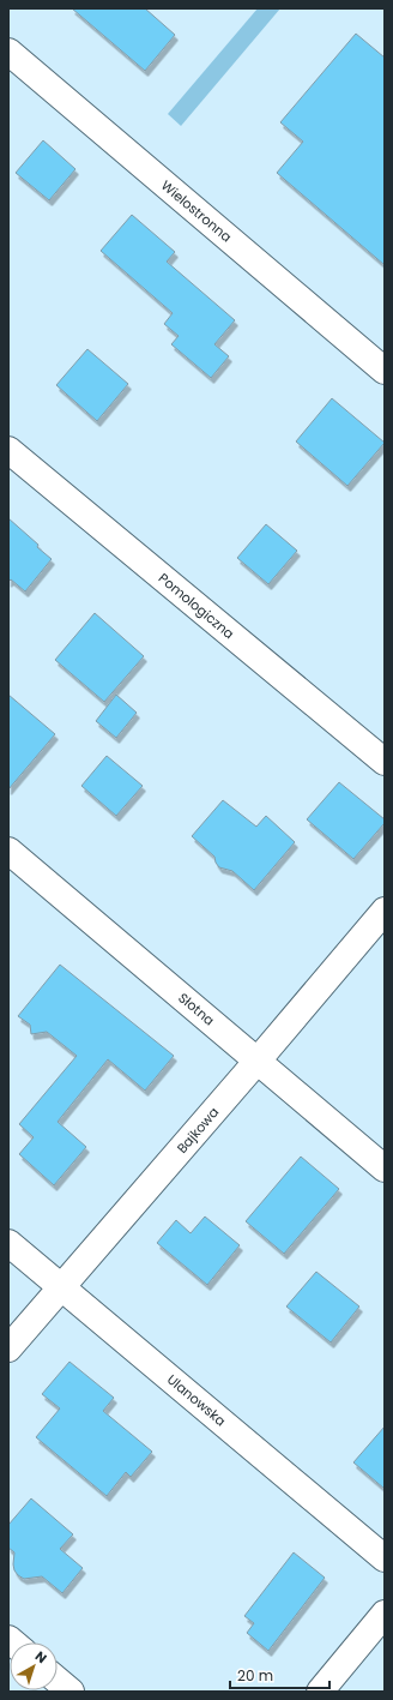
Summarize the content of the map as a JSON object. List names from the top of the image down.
{
  "streets": {
    "street": [
      "Wielostronna",
      "Pomologiczna",
      "Słotna",
      "Bajkowa",
      "Ulanowska"
    ]
  },
  "crossings": [
    ["Słotna", "Bajkowa"],
    ["Bajkowa", "Ulanowska"]
  ],
  "scale_bar": "20 m",
  "north": "top right"
}
